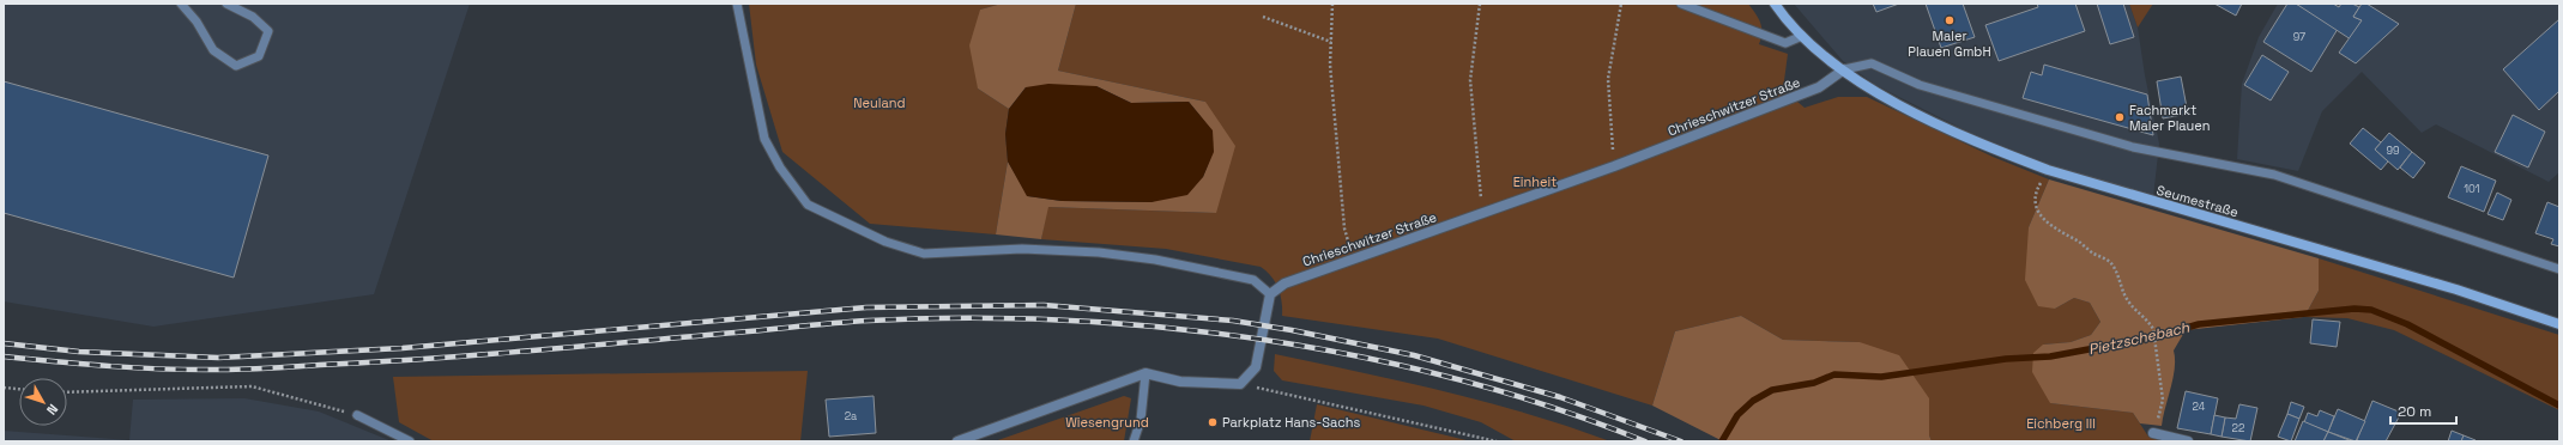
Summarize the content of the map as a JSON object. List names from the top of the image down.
{
  "streets": {
    "street": ["Chrieschwitzer Straße", "Seumestraße"]
  },
  "crossings": [
    ["Chrieschwitzer Straße", "Seumestraße"]
  ],
  "water": ["Pietzschebach"],
  "parks": [
    "Neuland",
    "Einheit",
    "Wiesengrund",
    "Eichberg III"
  ],
  "places": ["Maler Plauen GmbH", "Fachmarkt Maler Plauen", "Parkplatz Hans-Sachs"],
  "house_numbers": [
    "97",
    "99",
    "101",
    "24",
    "2a",
    "22"
  ],
  "scale_bar": "20 m",
  "north": "bottom right"
}
